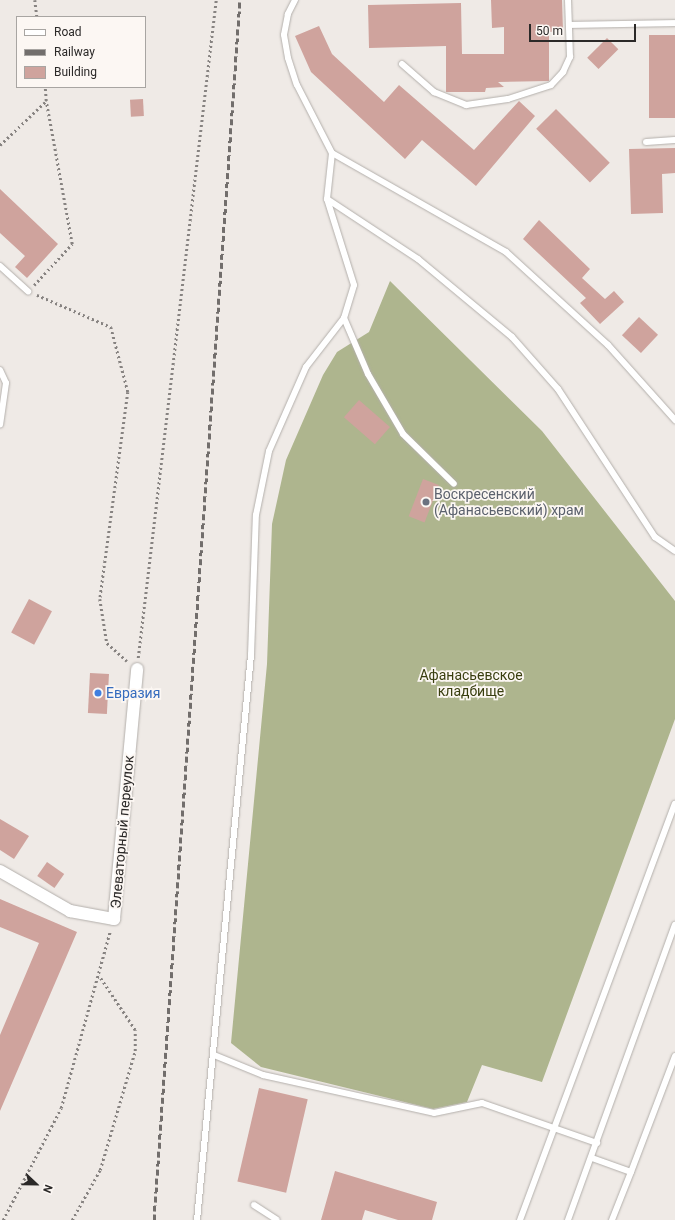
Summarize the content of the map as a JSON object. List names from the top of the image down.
{
  "streets": {
    "street": ["Элеваторный переулок"]
  },
  "parks": ["Афанасьевское кладбище"],
  "places": ["Воскресенский (Афанасьевский) храм", "Евразия"],
  "legend": ["Road", "Railway", "Building"],
  "scale_bar": "50 m",
  "north": "right"
}
